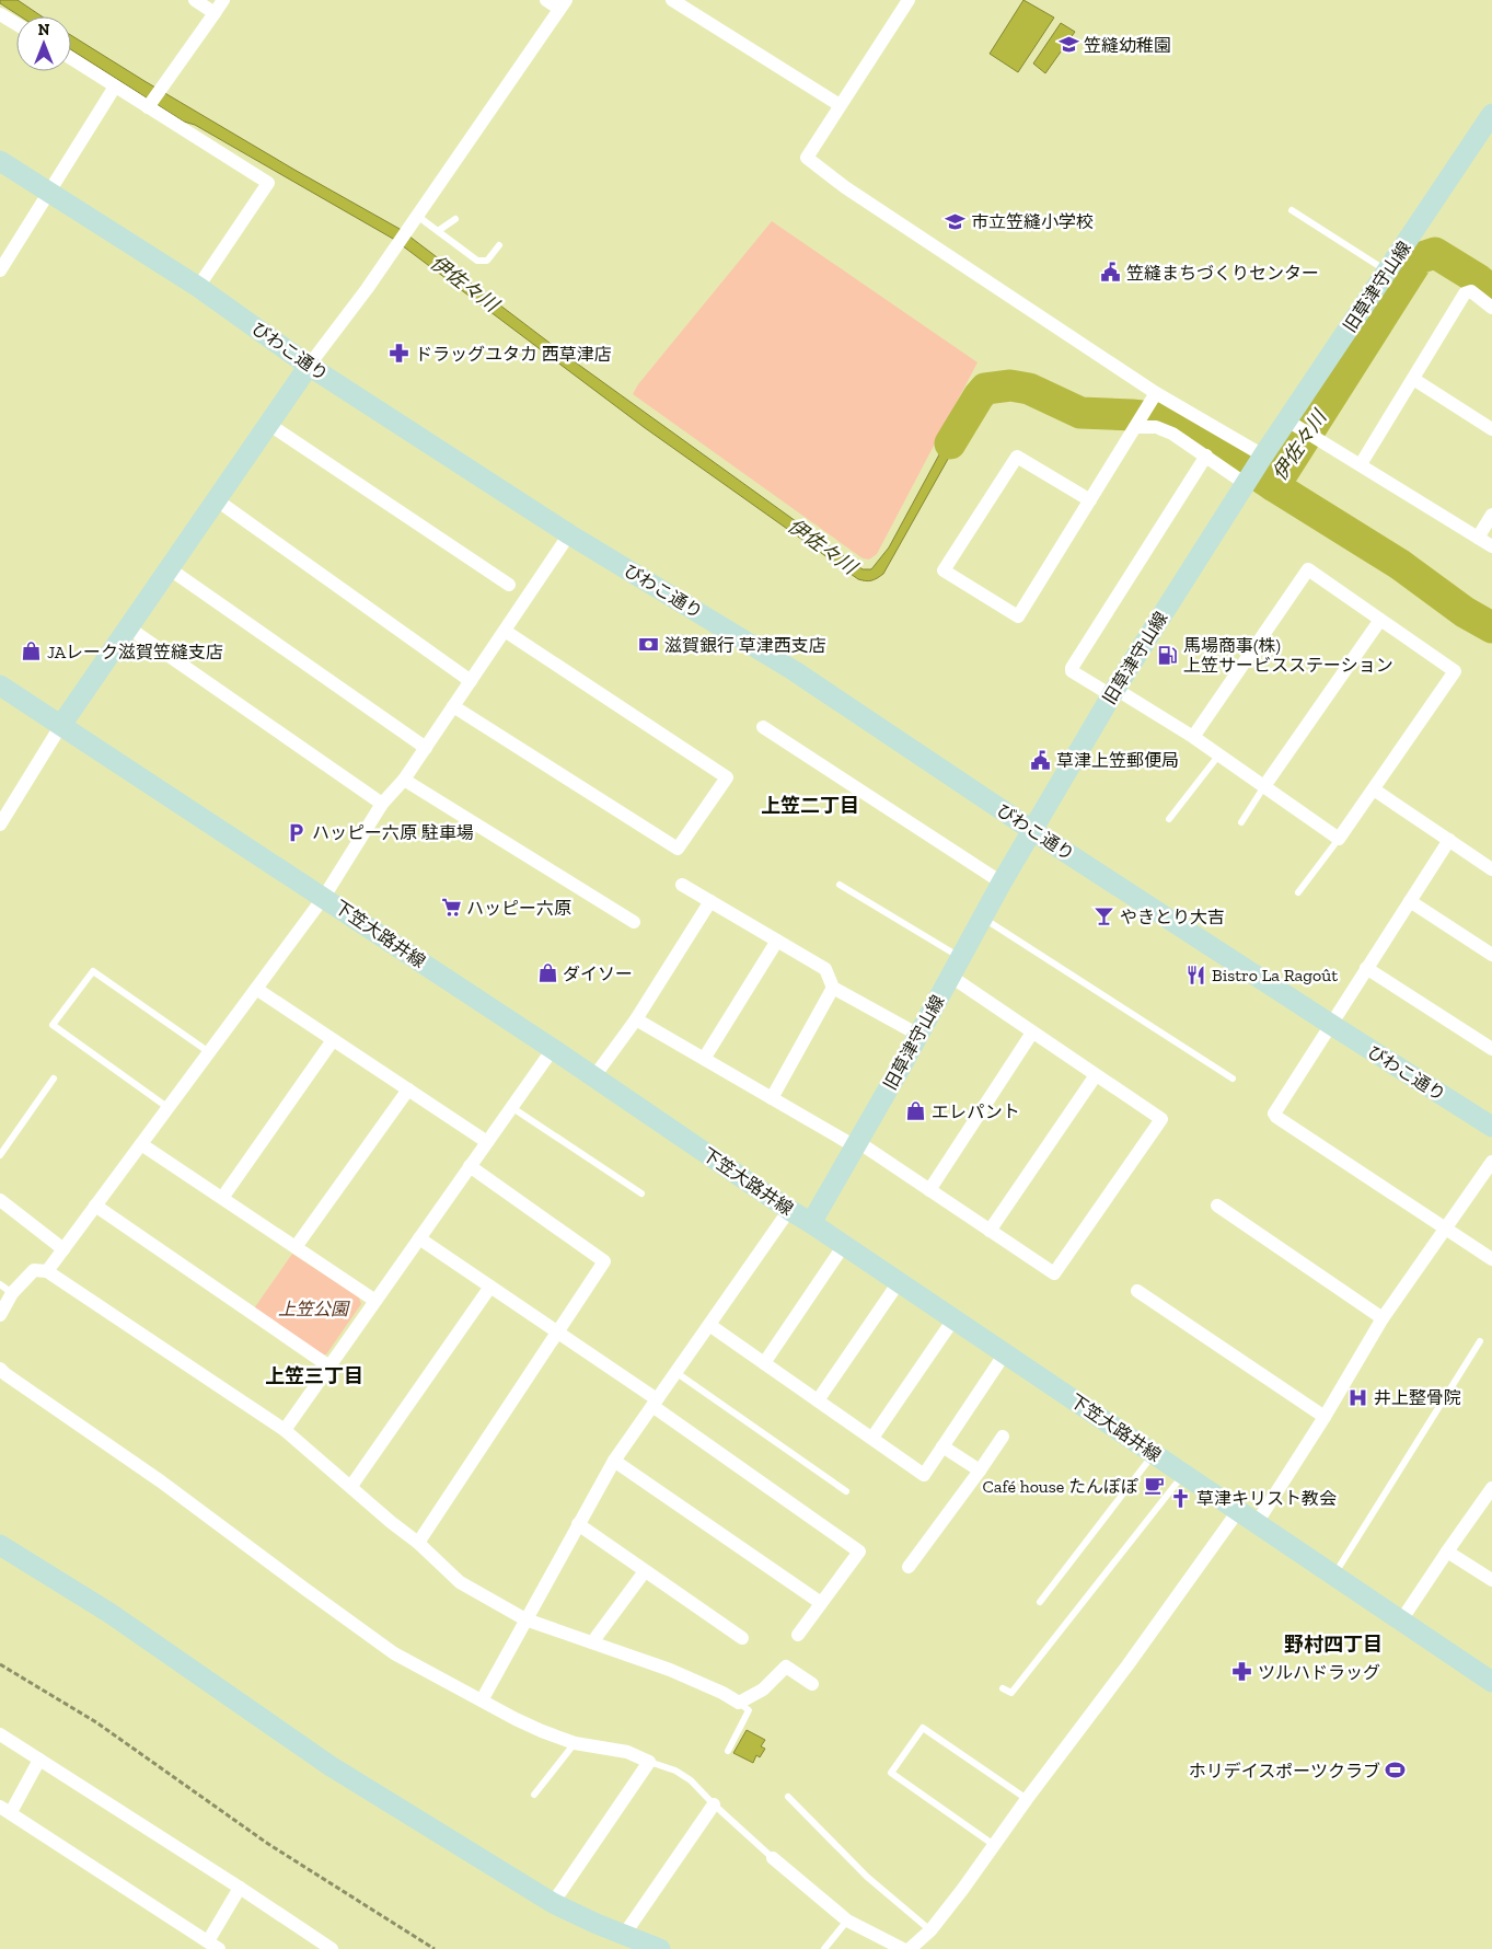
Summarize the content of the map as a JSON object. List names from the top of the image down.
{
  "streets": {
    "street": ["旧草津守山線", "びわこ通り", "下笠大路井線"]
  },
  "crossings": [
    ["旧草津守山線", "びわこ通り"],
    ["旧草津守山線", "下笠大路井線"]
  ],
  "districts": ["上笠二丁目", "上笠三丁目", "野村四丁目"],
  "water": ["伊佐々川"],
  "parks": ["上笠公園"],
  "places": {
    "school or university": ["笠縫幼稚園", "市立笠縫小学校"],
    "public building": ["笠縫まちづくりセンター", "草津上笠郵便局"],
    "pharmacy": ["ドラッグユタカ 西草津店", "ツルハドラッグ"],
    "bank": ["滋賀銀行 草津西支店"],
    "shop": ["JAレーク滋賀笠縫支店", "ダイソー", "エレパント"],
    "fuel station": ["馬場商事(株) 上笠サービスステーション"],
    "parking": ["ハッピー六原 駐車場"],
    "supermarket": ["ハッピー六原"],
    "bar": ["やきとり大吉"],
    "restaurant": ["Bistro La Ragoût"],
    "hospital": ["井上整骨院"],
    "cafe": ["Café house たんぽぽ"],
    "church": ["草津キリスト教会"],
    "sports": ["ホリデイスポーツクラブ"]
  },
  "north": "top"
}
